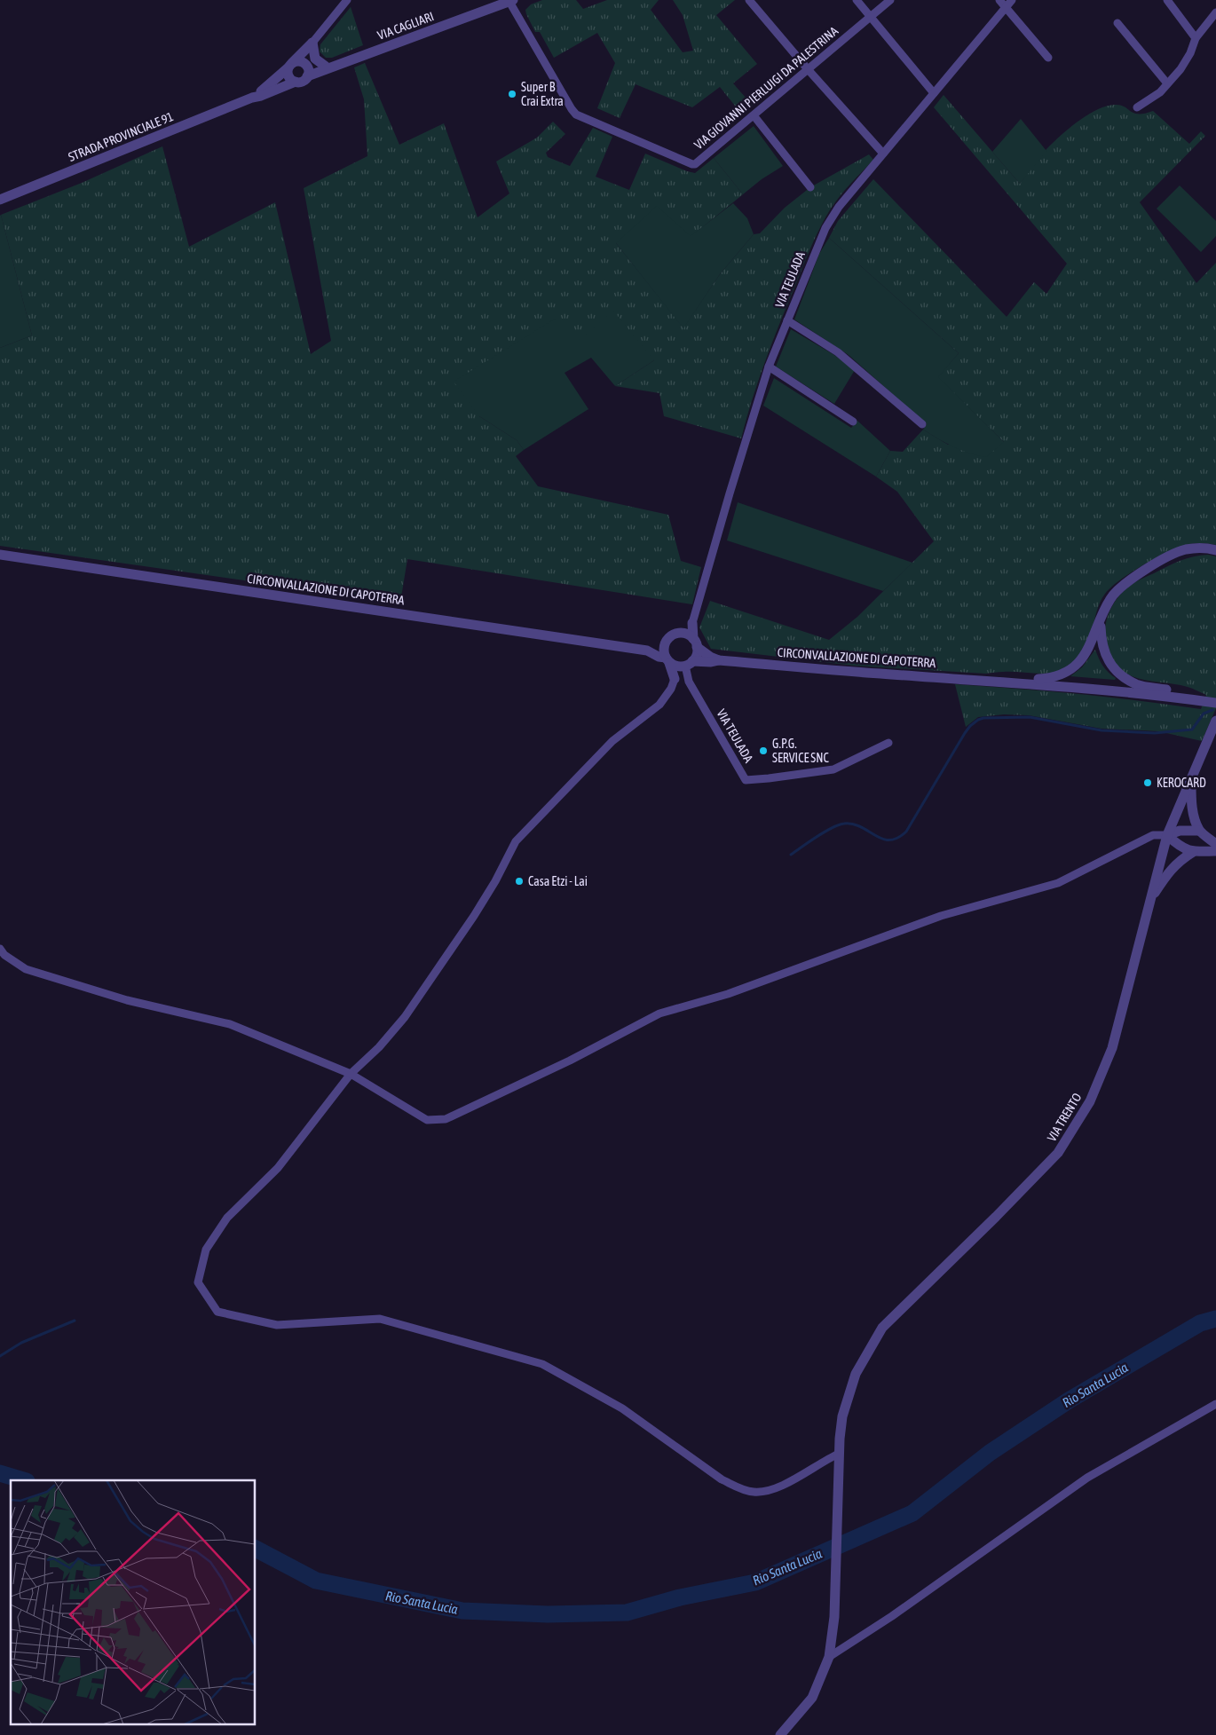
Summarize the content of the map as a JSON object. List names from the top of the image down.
{
  "streets": {
    "street": [
      "VIA CAGLIARI",
      "VIA GIOVANNI PIERLUIGI DA PALESTRINA",
      "STRADA PROVINCIALE 91",
      "VIA TEULADA",
      "CIRCONVALLAZIONE DI CAPOTERRA",
      "VIA TRENTO"
    ]
  },
  "crossings": [
    ["VIA CAGLIARI", "VIA GIOVANNI PIERLUIGI DA PALESTRINA"],
    ["VIA TEULADA", "CIRCONVALLAZIONE DI CAPOTERRA"]
  ],
  "water": ["Rio Santa Lucia"],
  "places": [
    "Super B Crai Extra",
    "G.P.G. SERVICE SNC",
    "KEROCARD",
    "Casa Etzi - Lai"
  ]
}
